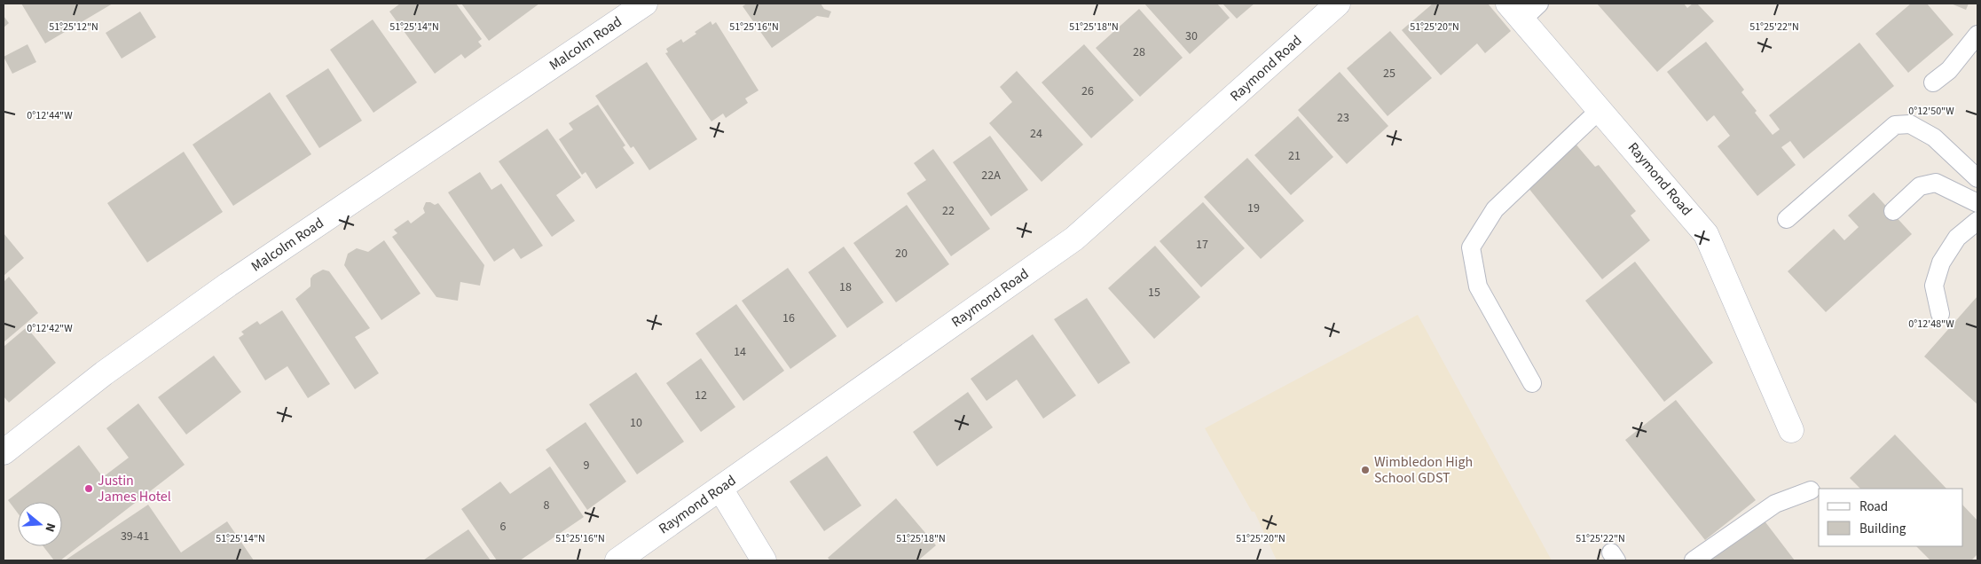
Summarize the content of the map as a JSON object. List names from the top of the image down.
{
  "streets": {
    "street": ["Malcolm Road", "Raymond Road"]
  },
  "places": ["Wimbledon High School GDST", "Justin James Hotel"],
  "house_numbers": [
    "30",
    "28",
    "25",
    "26",
    "23",
    "24",
    "21",
    "22A",
    "19",
    "22",
    "17",
    "20",
    "18",
    "15",
    "16",
    "14",
    "12",
    "10",
    "9",
    "8",
    "6",
    "39-41"
  ],
  "legend": ["Road", "Building"],
  "north": "right",
  "coordinates": [
    "51°25'12\"N",
    "51°25'14\"N",
    "51°25'16\"N",
    "51°25'18\"N",
    "51°25'20\"N",
    "51°25'22\"N",
    "0°12'50\"W",
    "0°12'44\"W",
    "0°12'48\"W",
    "0°12'42\"W"
  ]
}
